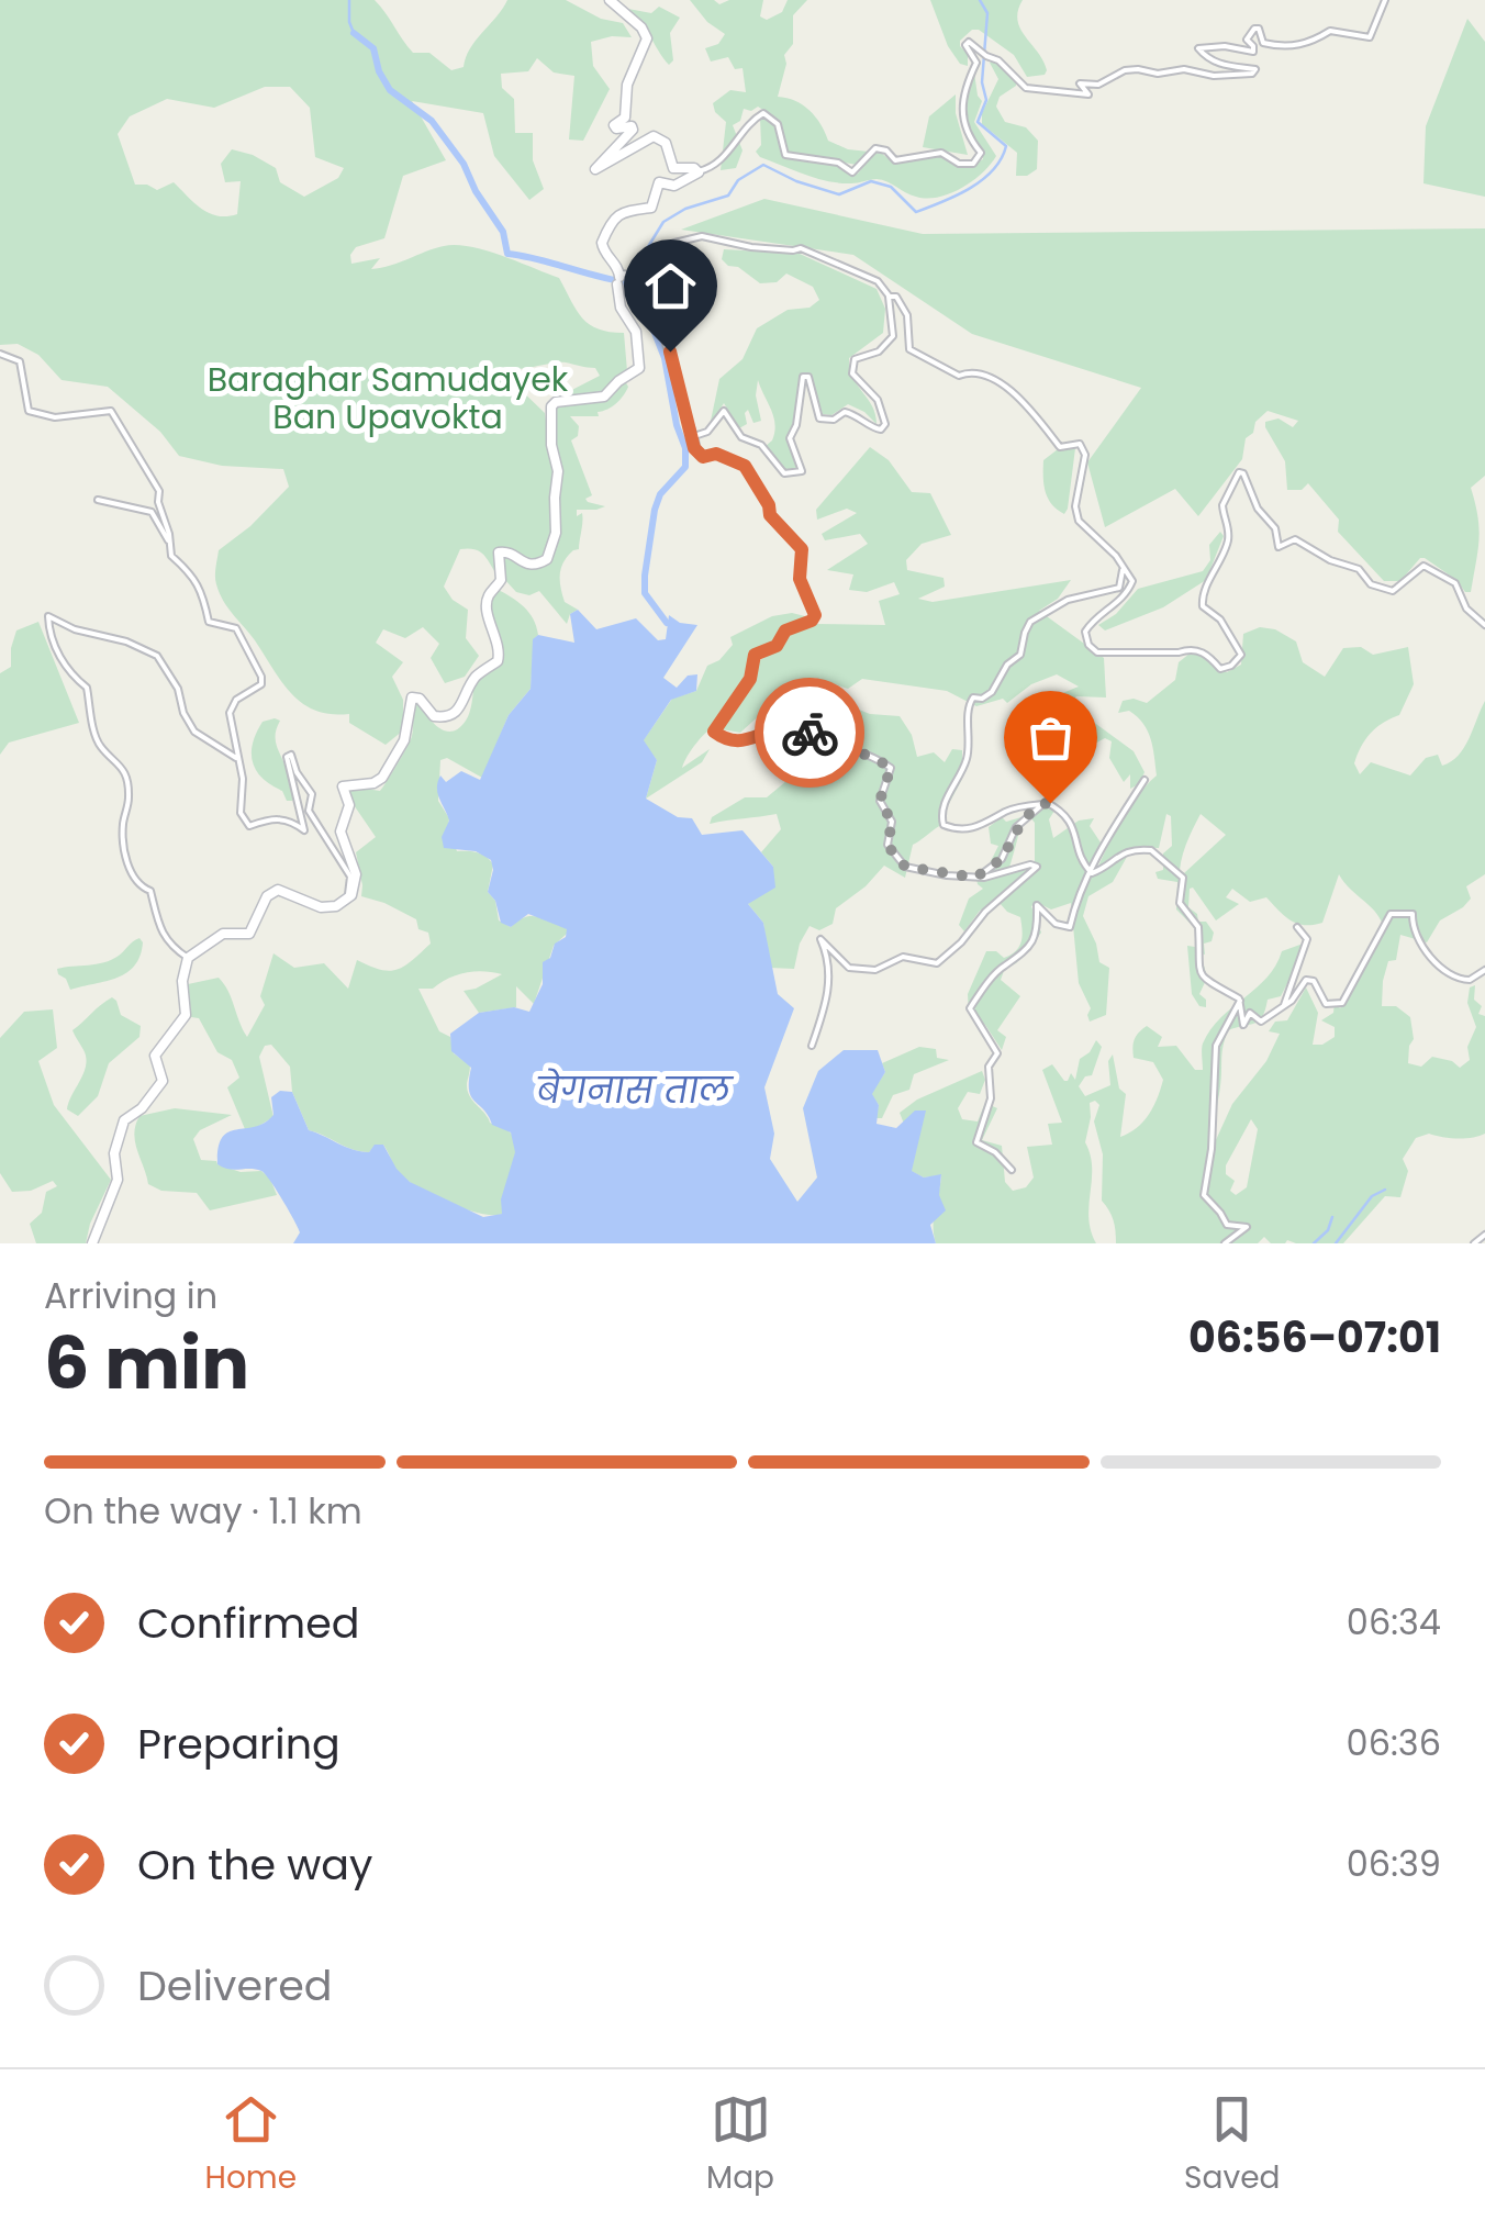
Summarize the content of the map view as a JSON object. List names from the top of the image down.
{
  "water": ["बेगनास ताल"],
  "parks": ["Baraghar Samudayek Ban Upavokta"],
  "page": {
    "heading": ["6 min", "Arriving in", "06:56–07:01"],
    "bar": "On the way · 1.1 km",
    "list": [
      ["Confirmed", "06:34"],
      ["Preparing", "06:36"],
      ["On the way", "06:39"],
      "Delivered"
    ],
    "tabs": ["Home", "Map", "Saved"]
  }
}
